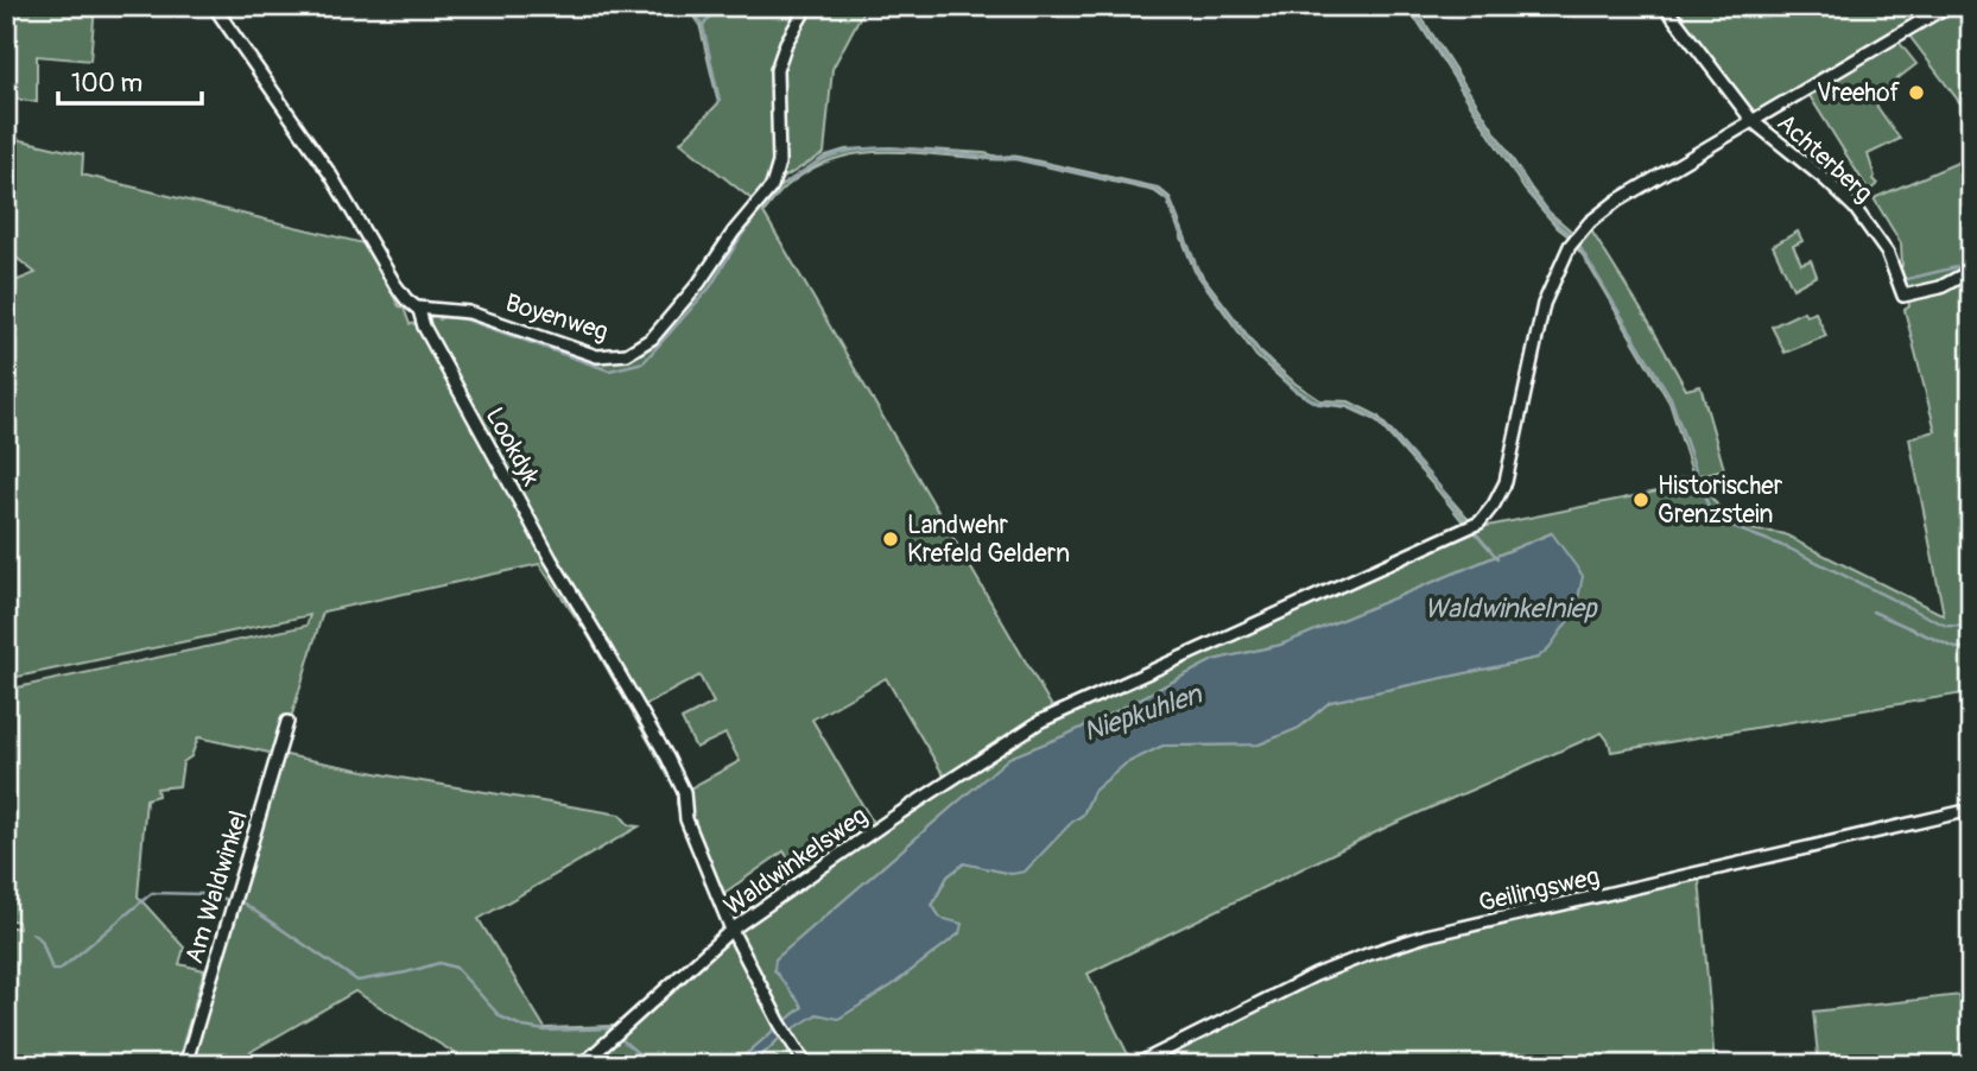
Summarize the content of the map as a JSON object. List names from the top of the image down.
{
  "streets": {
    "street": [
      "Achterberg",
      "Boyenweg",
      "Lookdyk",
      "Waldwinkelsweg",
      "Am Waldwinkel",
      "Geilingsweg"
    ]
  },
  "crossings": [
    ["Achterberg", "Waldwinkelsweg"],
    ["Boyenweg", "Lookdyk"],
    ["Lookdyk", "Waldwinkelsweg"]
  ],
  "water": ["Waldwinkelniep", "Niepkuhlen"],
  "places": ["Vreehof", "Historischer Grenzstein", "Landwehr Krefeld Geldern"],
  "scale_bar": "100 m"
}
